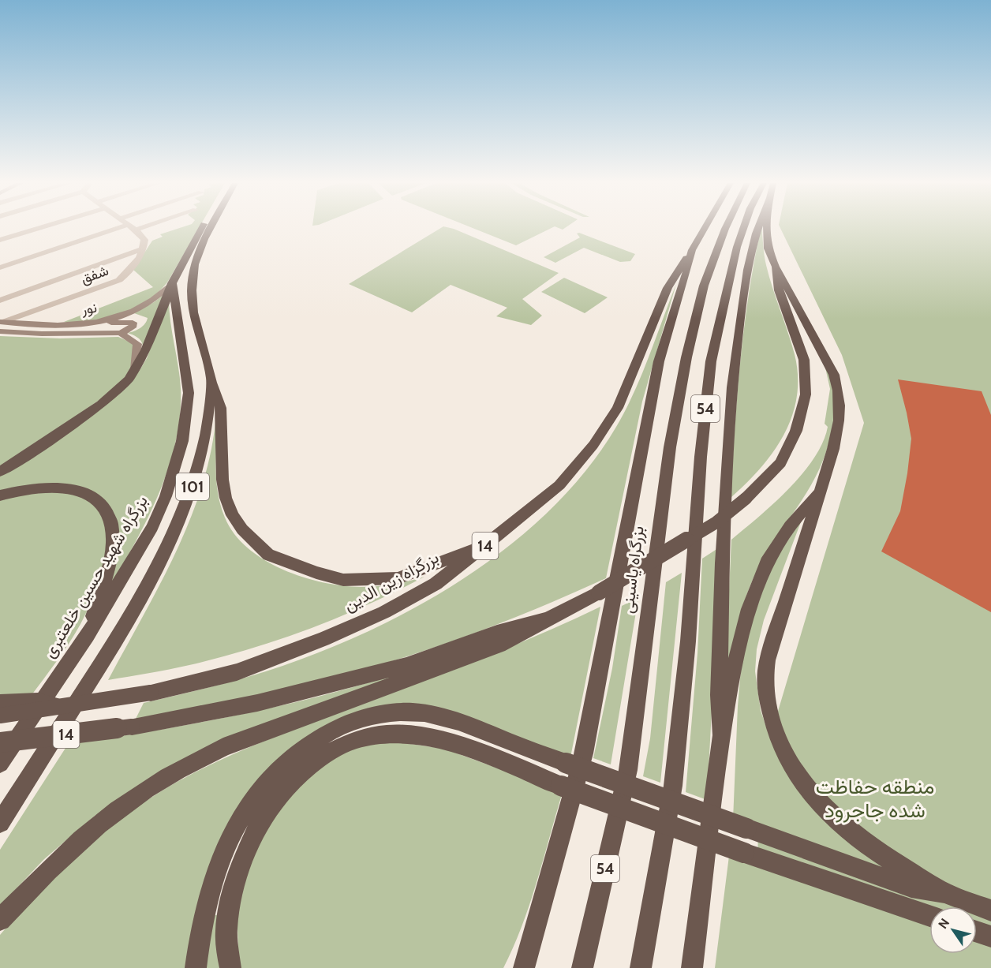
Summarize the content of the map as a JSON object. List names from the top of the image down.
{
  "streets": {
    "highway": [
      "54",
      "101",
      "14",
      "بزرگراه یاسینی",
      "بزرگراه شهید حسین خلعتبری",
      "بزرگراه زین الدین"
    ],
    "main road": ["نور"],
    "street": ["شفق"]
  },
  "crossings": [
    ["شفق", "نور"],
    ["نور", "بزرگراه شهید حسین خلعتبری"],
    ["14", "بزرگراه زین الدین"]
  ],
  "parks": ["منطقه حفاظت شده جاجرود"],
  "north": "top left"
}
